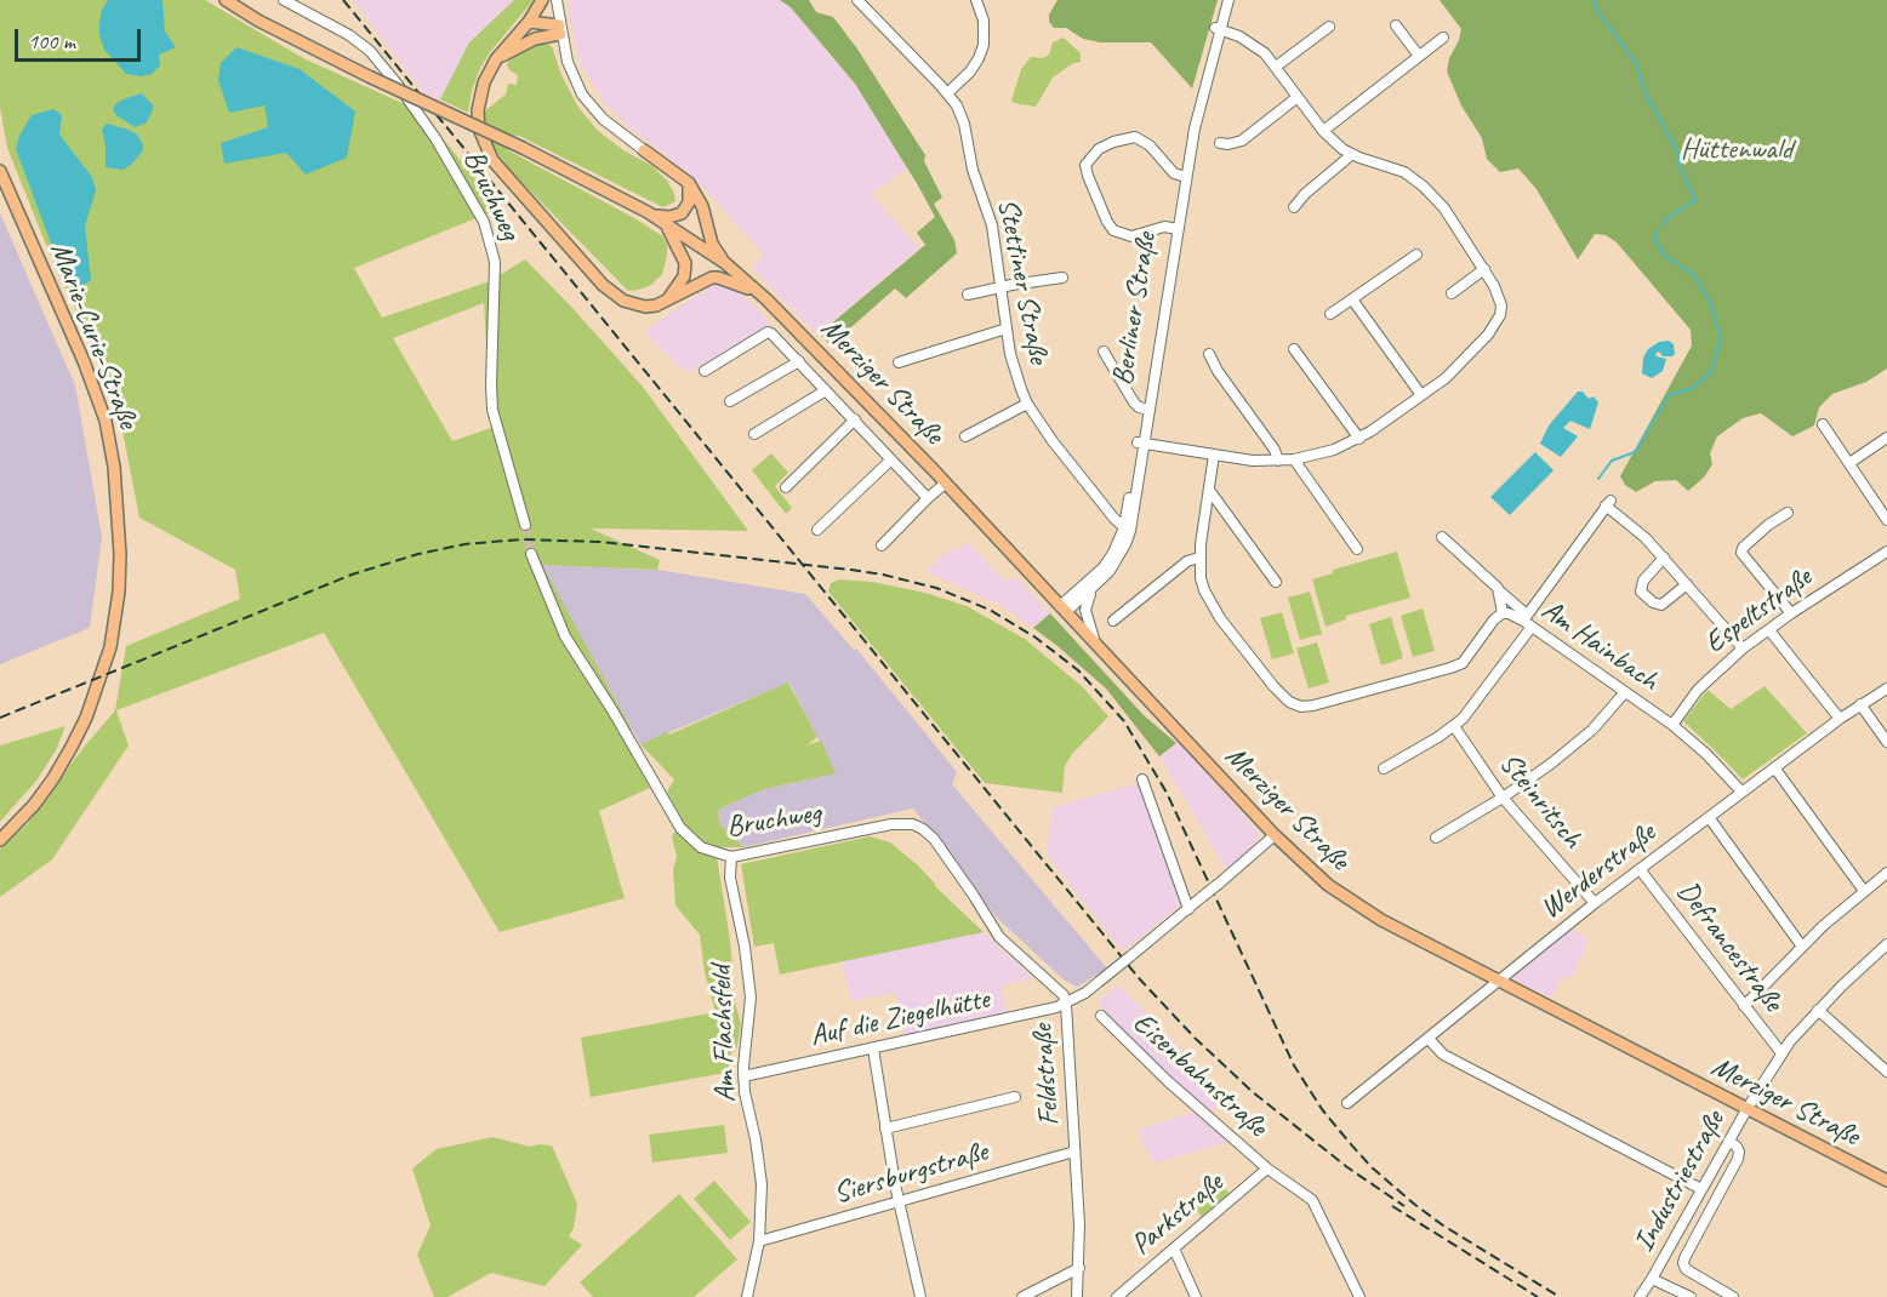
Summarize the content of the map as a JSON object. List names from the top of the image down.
{
  "streets": {
    "main road": ["Marie-Curie-Straße", "Merziger Straße"],
    "street": [
      "Bruchweg",
      "Stettiner Straße",
      "Berliner Straße",
      "Espeltstraße",
      "Am Hainbach",
      "Steinritsch",
      "Werderstraße",
      "Defrancestraße",
      "Auf die Ziegelhütte",
      "Am Flachsfeld",
      "Feldstraße",
      "Eisenbahnstraße",
      "Siersburgstraße",
      "Industriestraße",
      "Parkstraße"
    ]
  },
  "crossings": [
    ["Bruchweg", "Auf die Ziegelhütte"],
    ["Bruchweg", "Am Flachsfeld"],
    ["Bruchweg", "Feldstraße"],
    ["Stettiner Straße", "Berliner Straße"],
    ["Berliner Straße", "Merziger Straße"],
    ["Merziger Straße", "Werderstraße"],
    ["Merziger Straße", "Feldstraße"],
    ["Merziger Straße", "Industriestraße"],
    ["Espeltstraße", "Am Hainbach"],
    ["Am Hainbach", "Werderstraße"],
    ["Steinritsch", "Werderstraße"],
    ["Werderstraße", "Defrancestraße"],
    ["Defrancestraße", "Industriestraße"],
    ["Auf die Ziegelhütte", "Am Flachsfeld"],
    ["Auf die Ziegelhütte", "Feldstraße"],
    ["Am Flachsfeld", "Siersburgstraße"],
    ["Feldstraße", "Siersburgstraße"],
    ["Eisenbahnstraße", "Parkstraße"]
  ],
  "parks": ["Hüttenwald"],
  "scale_bar": "100 m"
}
